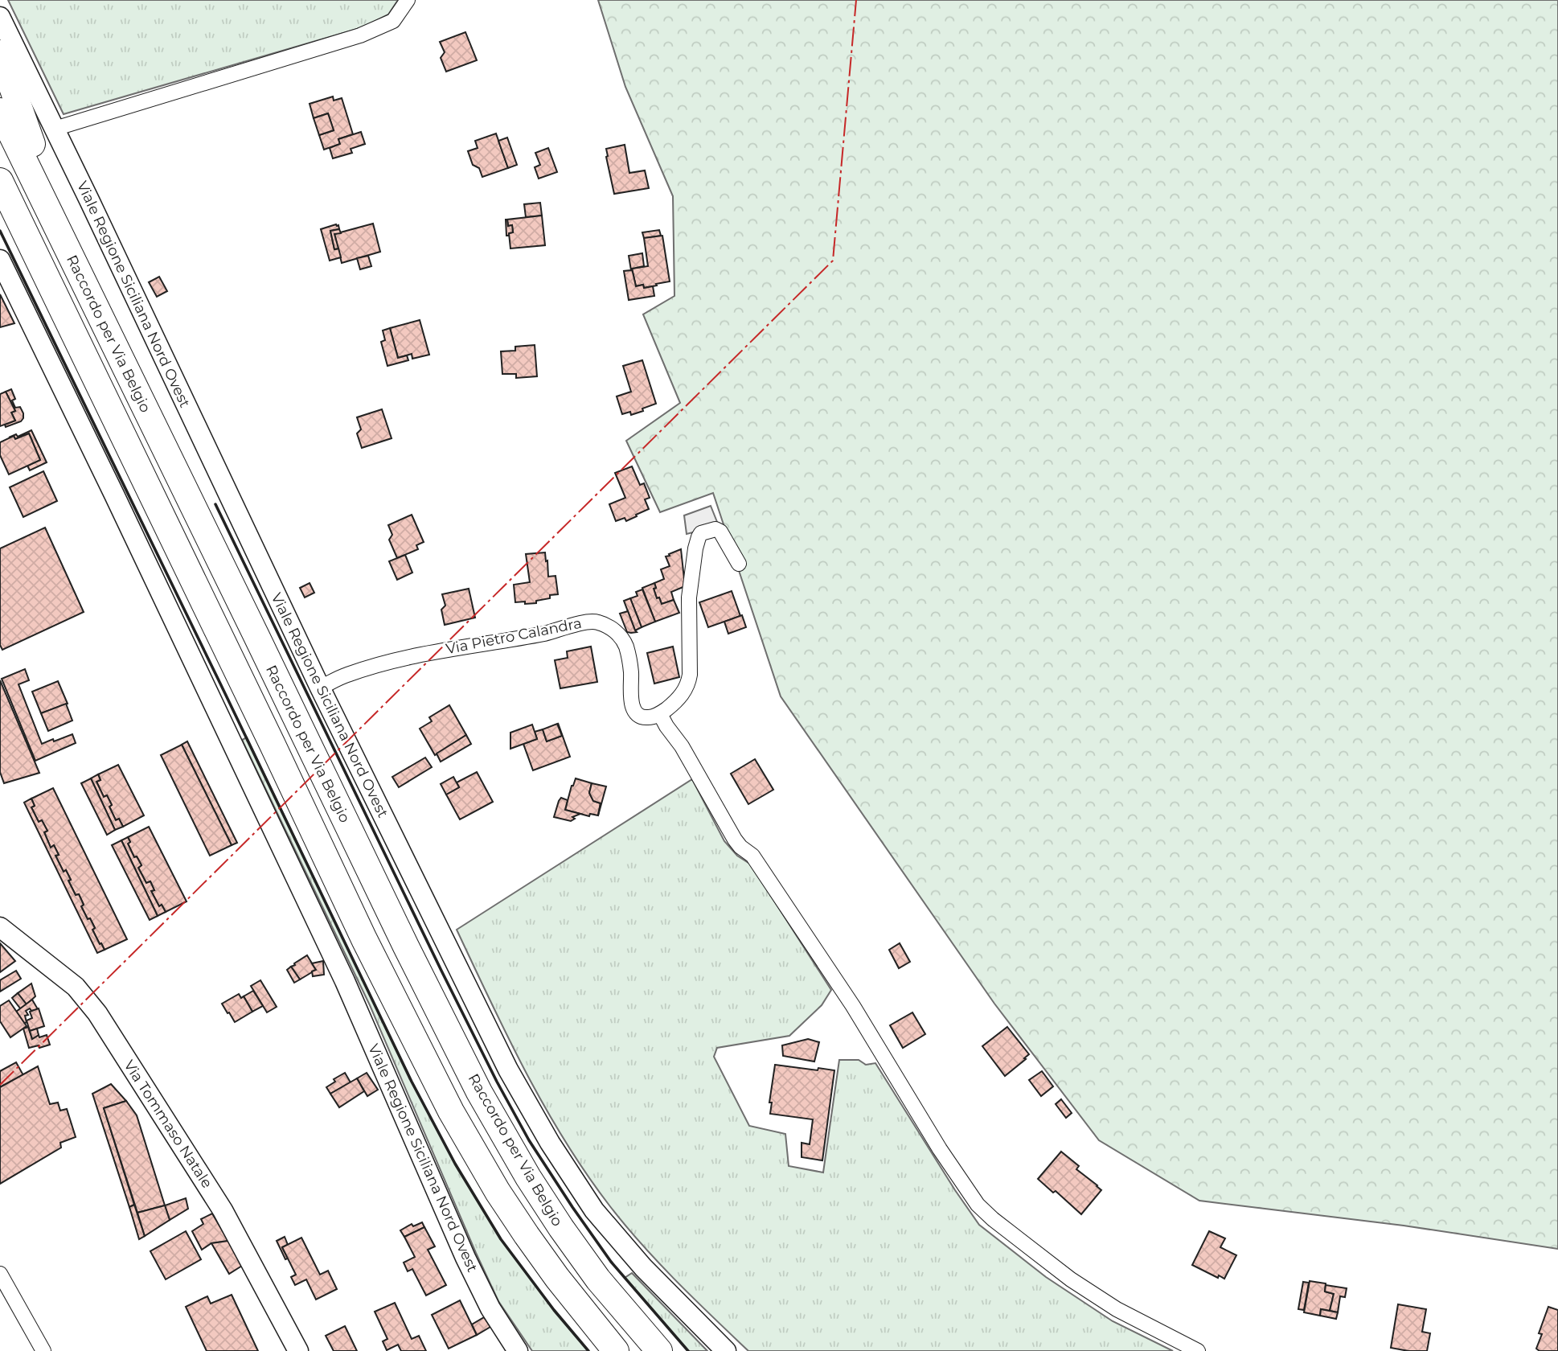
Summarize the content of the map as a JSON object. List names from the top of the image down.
{
  "streets": {
    "highway": ["Raccordo per Via Belgio"],
    "street": ["Viale Regione Siciliana Nord Ovest", "Via Pietro Calandra", "Via Tommaso Natale"]
  },
  "crossings": [
    ["Viale Regione Siciliana Nord Ovest", "Via Pietro Calandra"]
  ]
}
